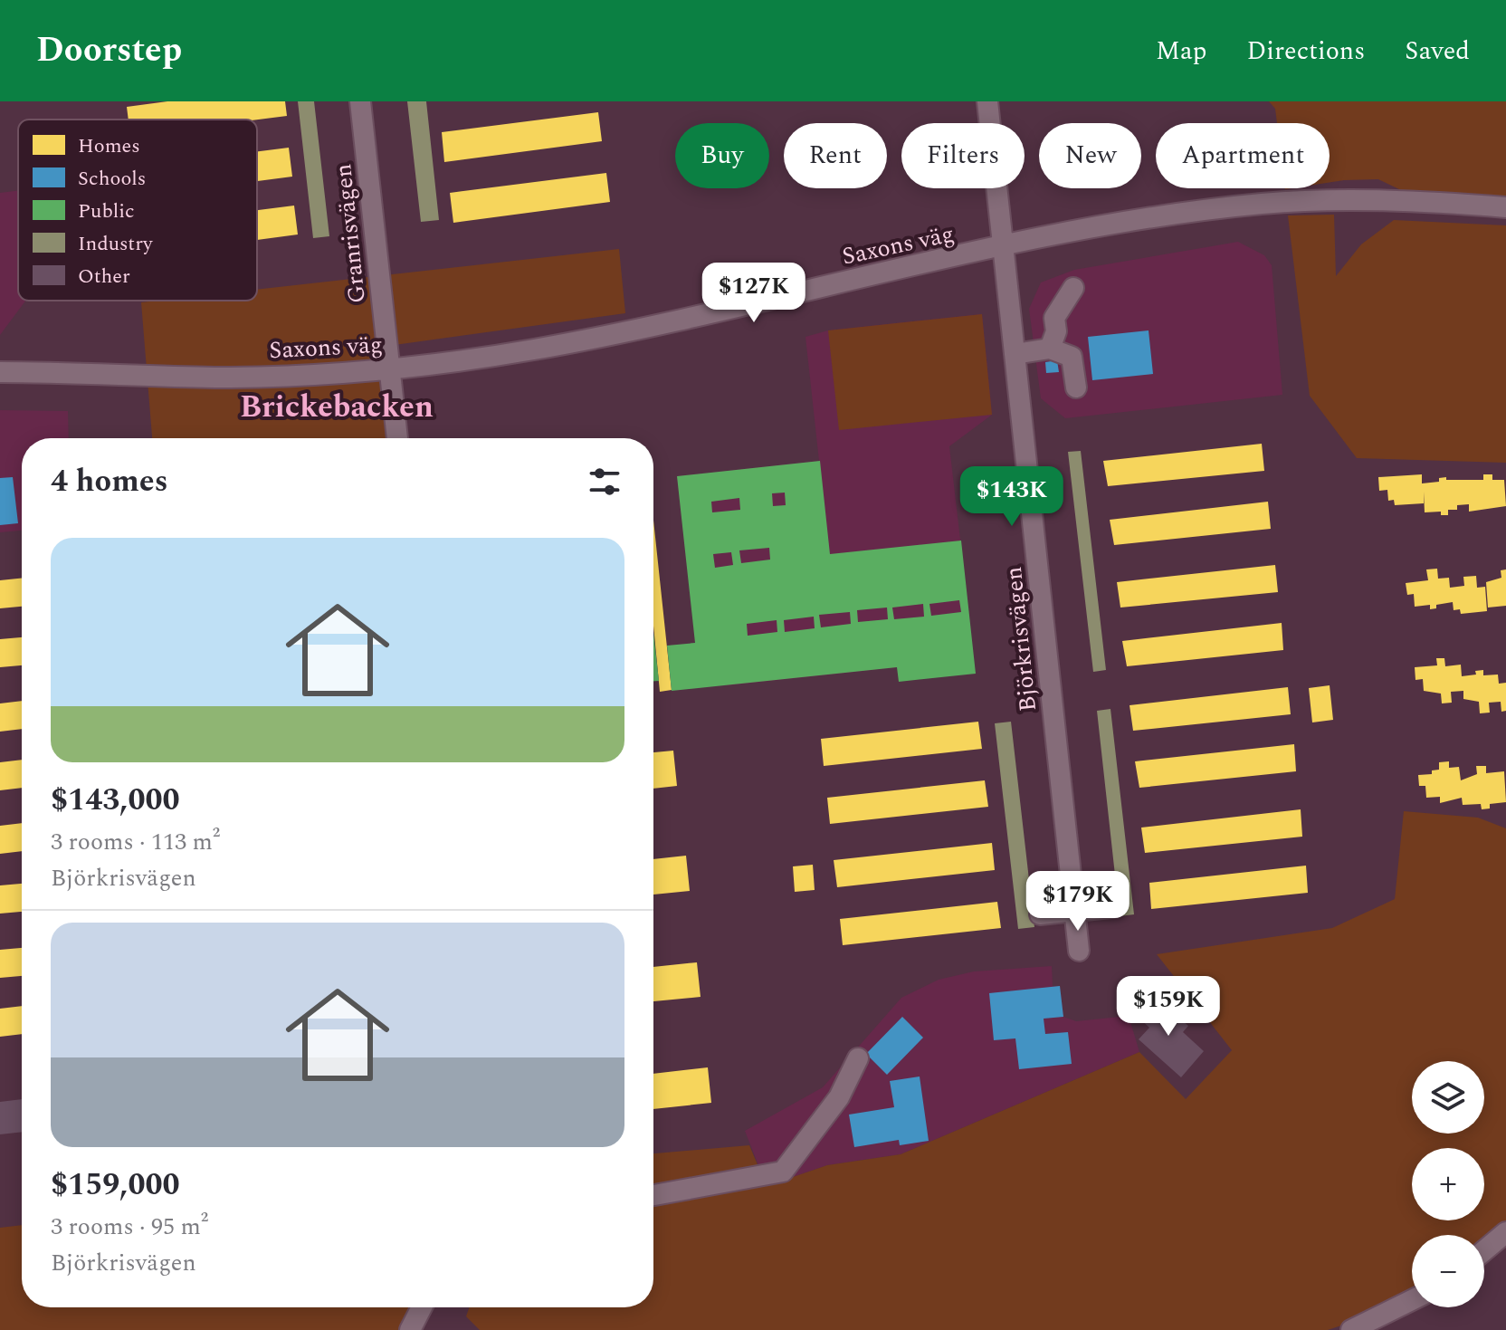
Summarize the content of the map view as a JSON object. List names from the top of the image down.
{
  "streets": {
    "street": ["Granrisvägen", "Saxons väg", "Björkrisvägen"]
  },
  "crossings": [
    ["Granrisvägen", "Saxons väg"],
    ["Saxons väg", "Björkrisvägen"]
  ],
  "districts": ["Brickebacken"],
  "legend": [
    "Homes",
    "Schools",
    "Public",
    "Industry",
    "Other"
  ],
  "page": {
    "header": "Doorstep",
    "nav": ["Map", "Directions", "Saved"],
    "chip": [
      "Buy",
      "Rent",
      "Filters",
      "New",
      "Apartment"
    ],
    "price": [
      "$127K",
      "$143K",
      "$179K",
      "$159K"
    ],
    "heading": "4 homes",
    "list": [
      {
        "name": "$143,000",
        "note": "3 rooms · 113 m² · Björkrisvägen"
      },
      {
        "name": "$159,000",
        "note": "3 rooms · 95 m² · Björkrisvägen"
      }
    ],
    "map_buttons": ["+", "−"]
  }
}
